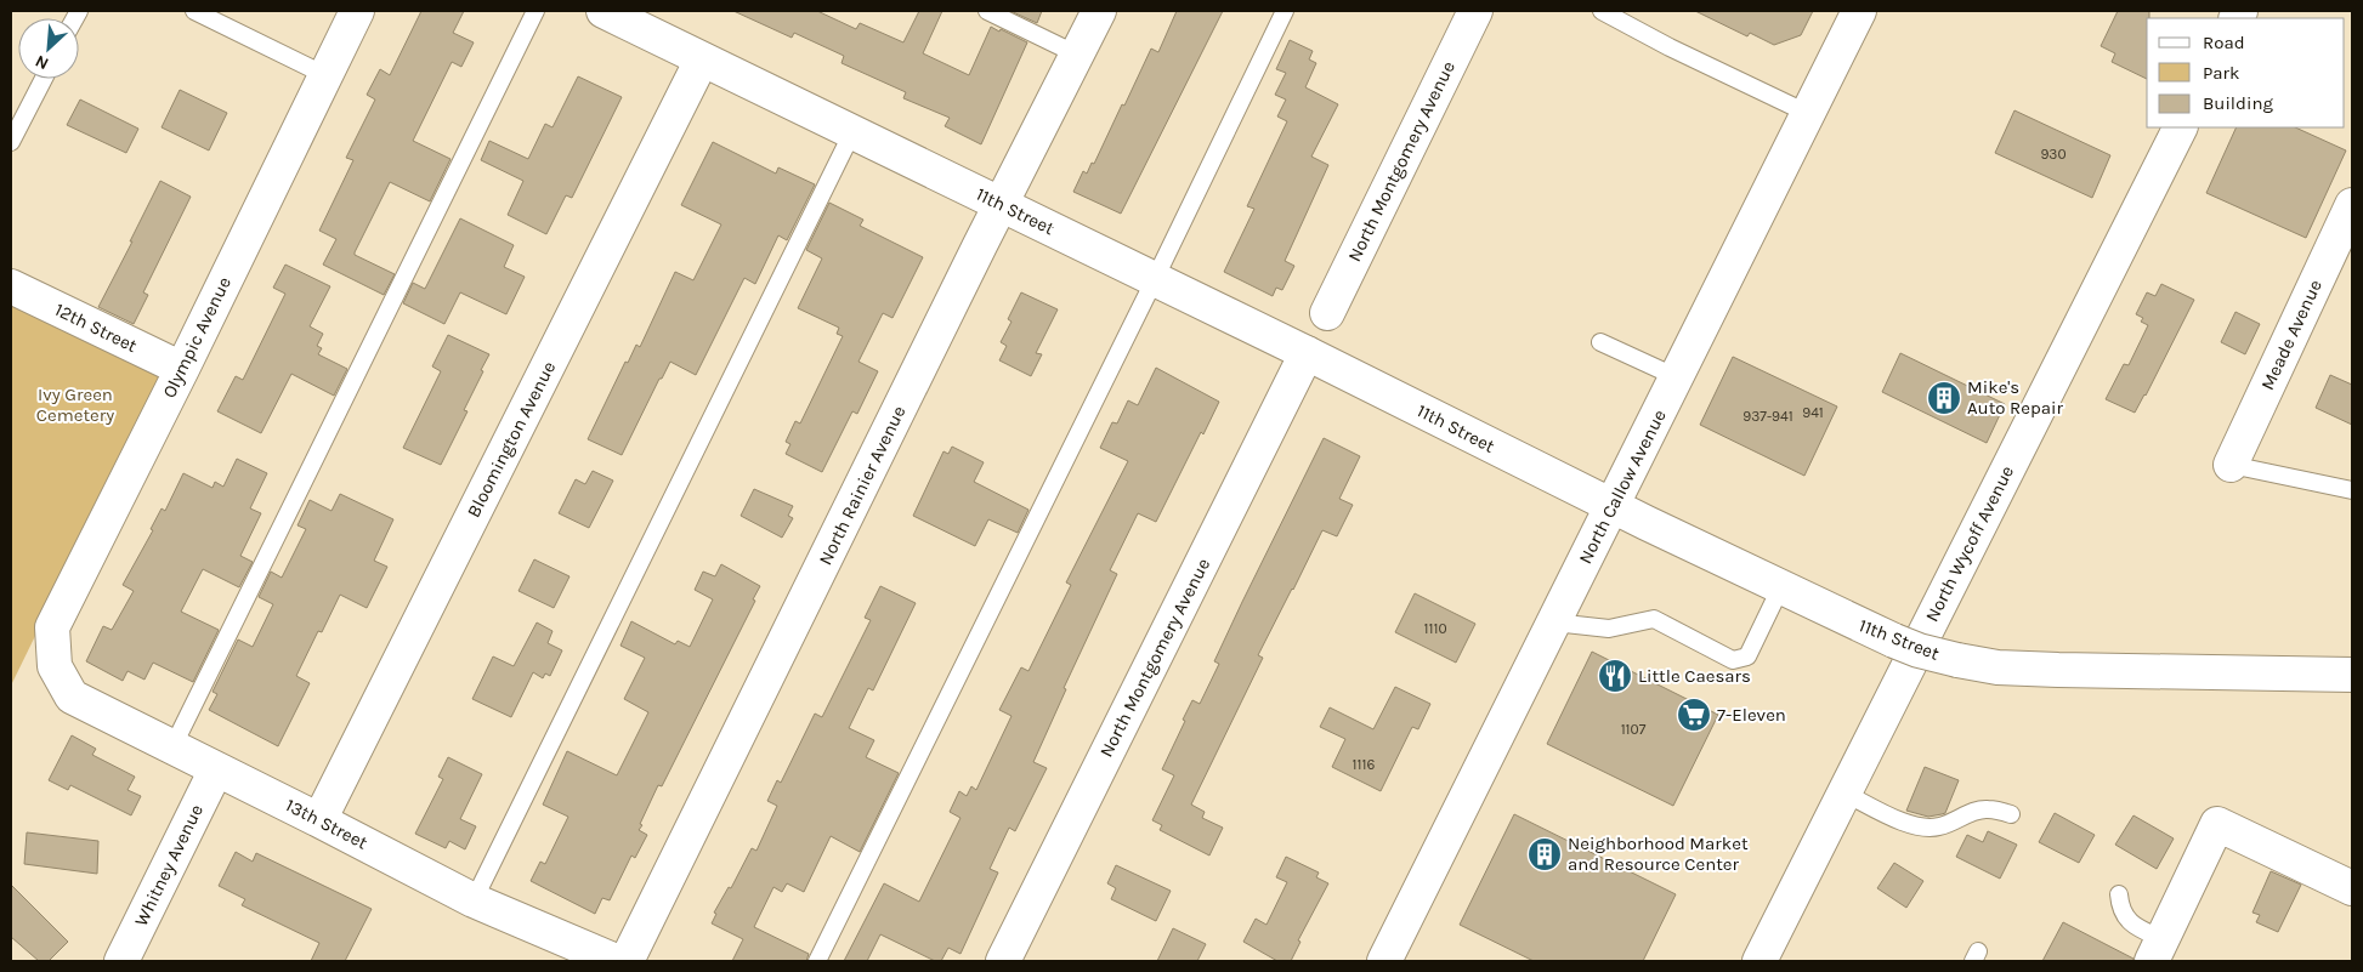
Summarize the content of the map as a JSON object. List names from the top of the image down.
{
  "streets": {
    "street": [
      "North Montgomery Avenue",
      "11th Street",
      "12th Street",
      "Meade Avenue",
      "Olympic Avenue",
      "Bloomington Avenue",
      "North Rainier Avenue",
      "North Callow Avenue",
      "North Wycoff Avenue",
      "13th Street",
      "Whitney Avenue"
    ]
  },
  "crossings": [
    ["North Montgomery Avenue", "11th Street"],
    ["11th Street", "Bloomington Avenue"],
    ["11th Street", "North Rainier Avenue"],
    ["11th Street", "North Callow Avenue"],
    ["12th Street", "Olympic Avenue"],
    ["Olympic Avenue", "13th Street"],
    ["Bloomington Avenue", "13th Street"],
    ["13th Street", "Whitney Avenue"]
  ],
  "parks": ["Ivy Green Cemetery"],
  "places": {
    "building": ["Mike's Auto Repair", "Neighborhood Market and Resource Center"],
    "restaurant": ["Little Caesars"],
    "supermarket": ["7-Eleven"]
  },
  "house_numbers": [
    "930",
    "941",
    "937-941",
    "1110",
    "1107",
    "1116"
  ],
  "legend": ["Road", "Park", "Building"],
  "north": "bottom left"
}
